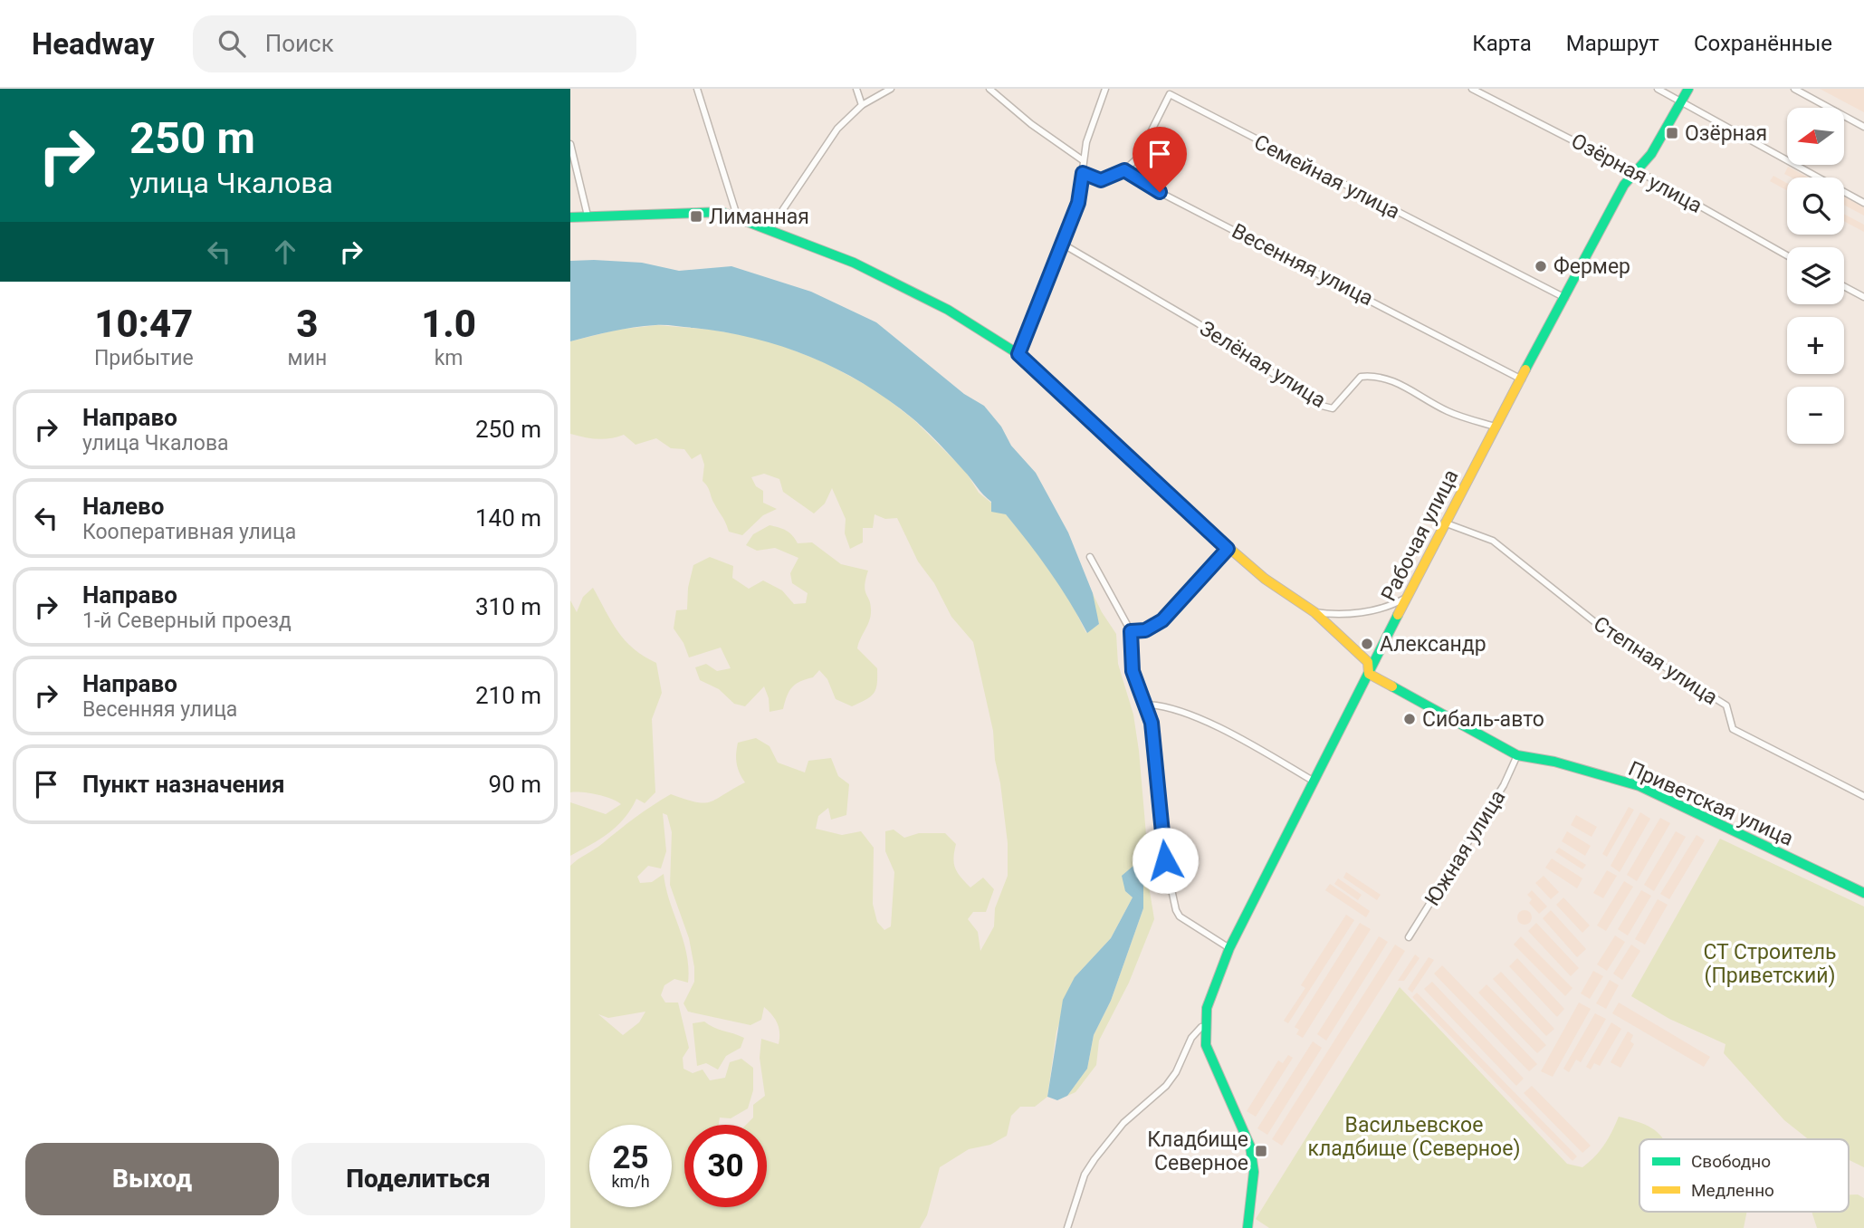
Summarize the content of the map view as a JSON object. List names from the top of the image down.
{
  "streets": {
    "street": [
      "Озёрная улица",
      "Семейная улица",
      "Весенняя улица",
      "Зелёная улица",
      "Рабочая улица",
      "Степная улица",
      "Приветская улица",
      "Южная улица"
    ]
  },
  "crossings": [
    ["Озёрная улица", "Рабочая улица"],
    ["Семейная улица", "Весенняя улица"],
    ["Семейная улица", "Рабочая улица"],
    ["Весенняя улица", "Рабочая улица"],
    ["Зелёная улица", "Рабочая улица"],
    ["Рабочая улица", "Степная улица"],
    ["Рабочая улица", "Приветская улица"],
    ["Приветская улица", "Южная улица"]
  ],
  "parks": ["СТ Строитель (Приветский)", "Васильевское кладбище (Северное)"],
  "places": {
    "transit": ["Озёрная", "Лиманная", "Кладбище Северное"],
    "other": ["Фермер", "Александр", "Сибаль-авто"]
  },
  "legend": ["Свободно", "Медленно"],
  "north": "left",
  "page": {
    "header": "Headway",
    "search": "Поиск",
    "nav": ["Карта", "Маршрут", "Сохранённые"],
    "turn": ["250 m", "улица Чкалова"],
    "map_buttons": ["+", "−"],
    "eta": [
      "10:47",
      "Прибытие",
      "3",
      "мин",
      "1.0",
      "km"
    ],
    "list": [
      {
        "name": "Направо",
        "note": "улица Чкалова",
        "value": "250 m"
      },
      {
        "name": "Налево",
        "note": "Кооперативная улица",
        "value": "140 m"
      },
      {
        "name": "Направо",
        "note": "1-й Северный проезд",
        "value": "310 m"
      },
      {
        "name": "Направо",
        "note": "Весенняя улица",
        "value": "210 m"
      },
      {
        "name": "Пункт назначения",
        "value": "90 m"
      }
    ],
    "speed": "25 km/h",
    "limit": "30",
    "buttons": ["Выход", "Поделиться"]
  }
}
